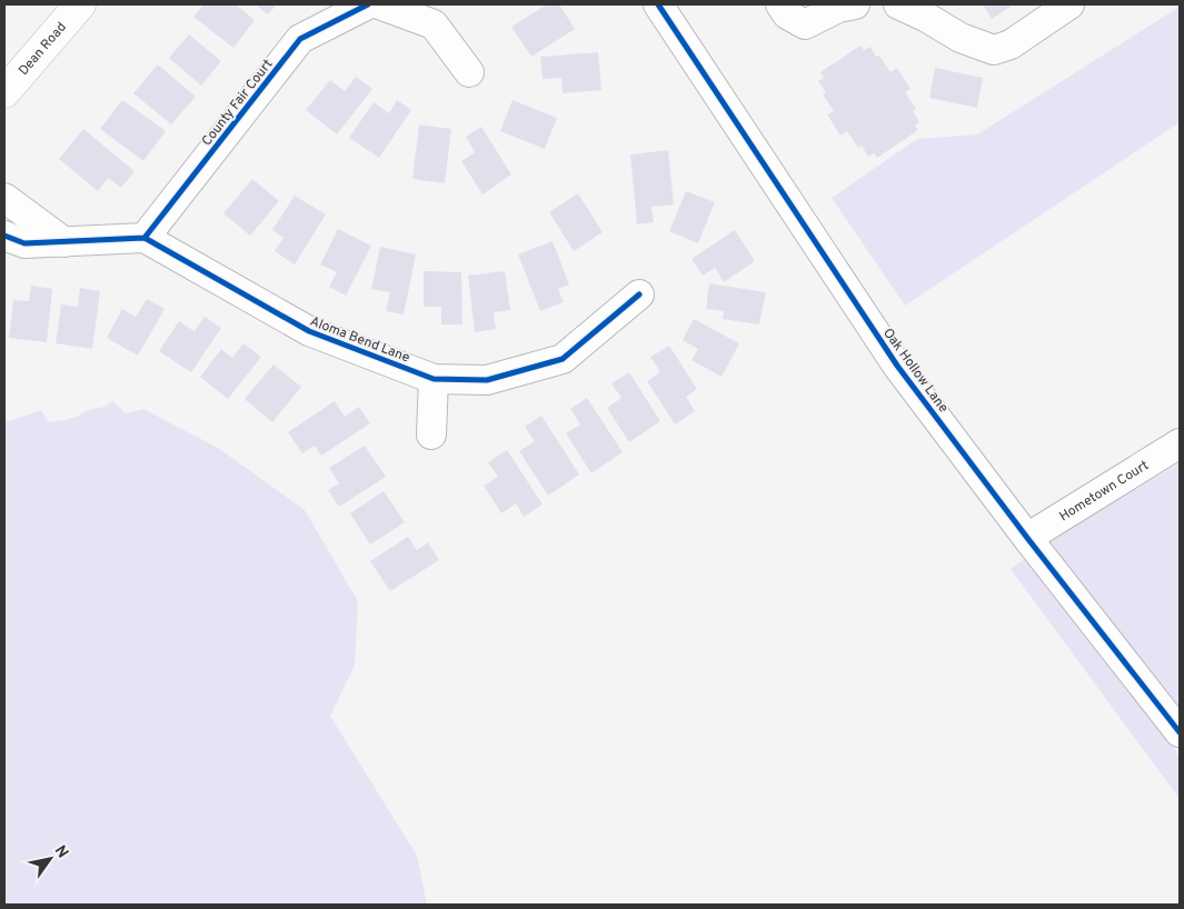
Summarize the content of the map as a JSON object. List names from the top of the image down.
{
  "streets": {
    "main road": ["Dean Road"],
    "street": [
      "County Fair Court",
      "Aloma Bend Lane",
      "Oak Hollow Lane",
      "Hometown Court"
    ]
  },
  "crossings": [
    ["County Fair Court", "Aloma Bend Lane"],
    ["Oak Hollow Lane", "Hometown Court"]
  ],
  "north": "top right"
}
